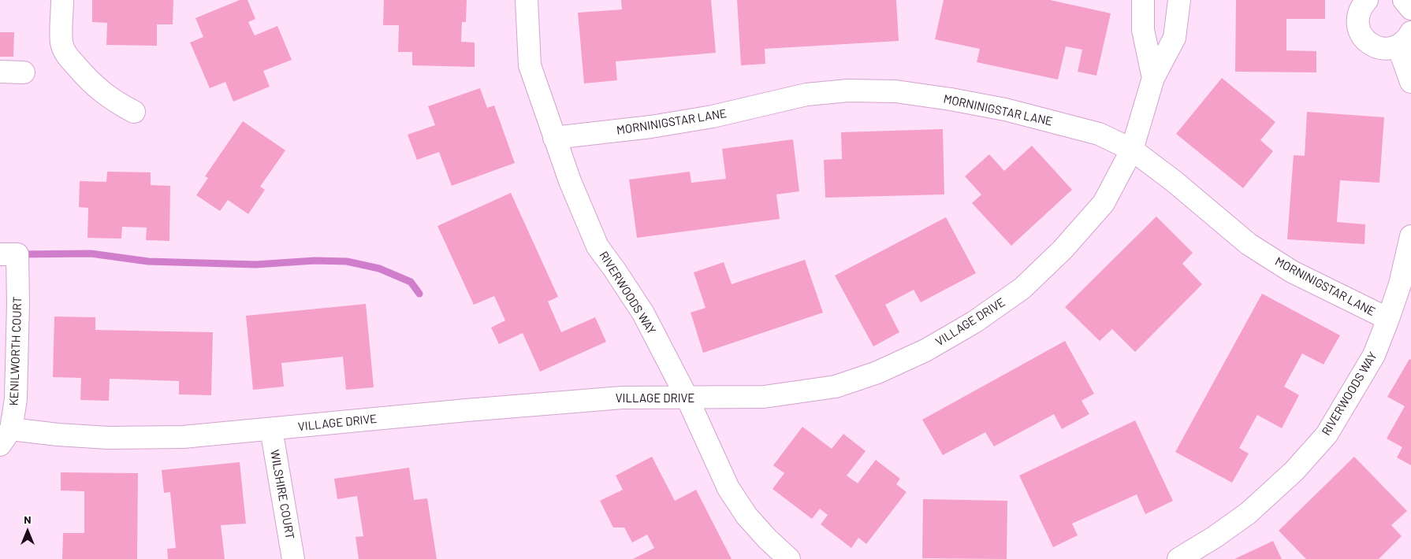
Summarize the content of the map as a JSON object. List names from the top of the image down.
{
  "streets": {
    "street": [
      "MORNINIGSTAR LANE",
      "RIVERWOODS WAY",
      "VILLAGE DRIVE",
      "KENILWORTH COURT",
      "WILSHIRE COURT"
    ]
  },
  "crossings": [
    ["MORNINIGSTAR LANE", "RIVERWOODS WAY"],
    ["MORNINIGSTAR LANE", "VILLAGE DRIVE"],
    ["RIVERWOODS WAY", "VILLAGE DRIVE"],
    ["VILLAGE DRIVE", "KENILWORTH COURT"],
    ["VILLAGE DRIVE", "WILSHIRE COURT"]
  ],
  "north": "top"
}
